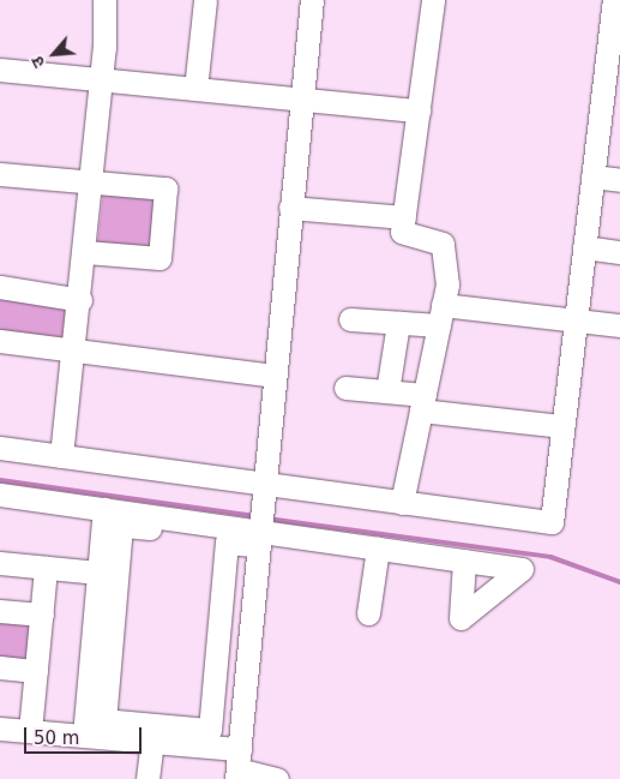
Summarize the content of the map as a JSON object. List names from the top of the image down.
{
  "scale_bar": "50 m",
  "north": "bottom left"
}
